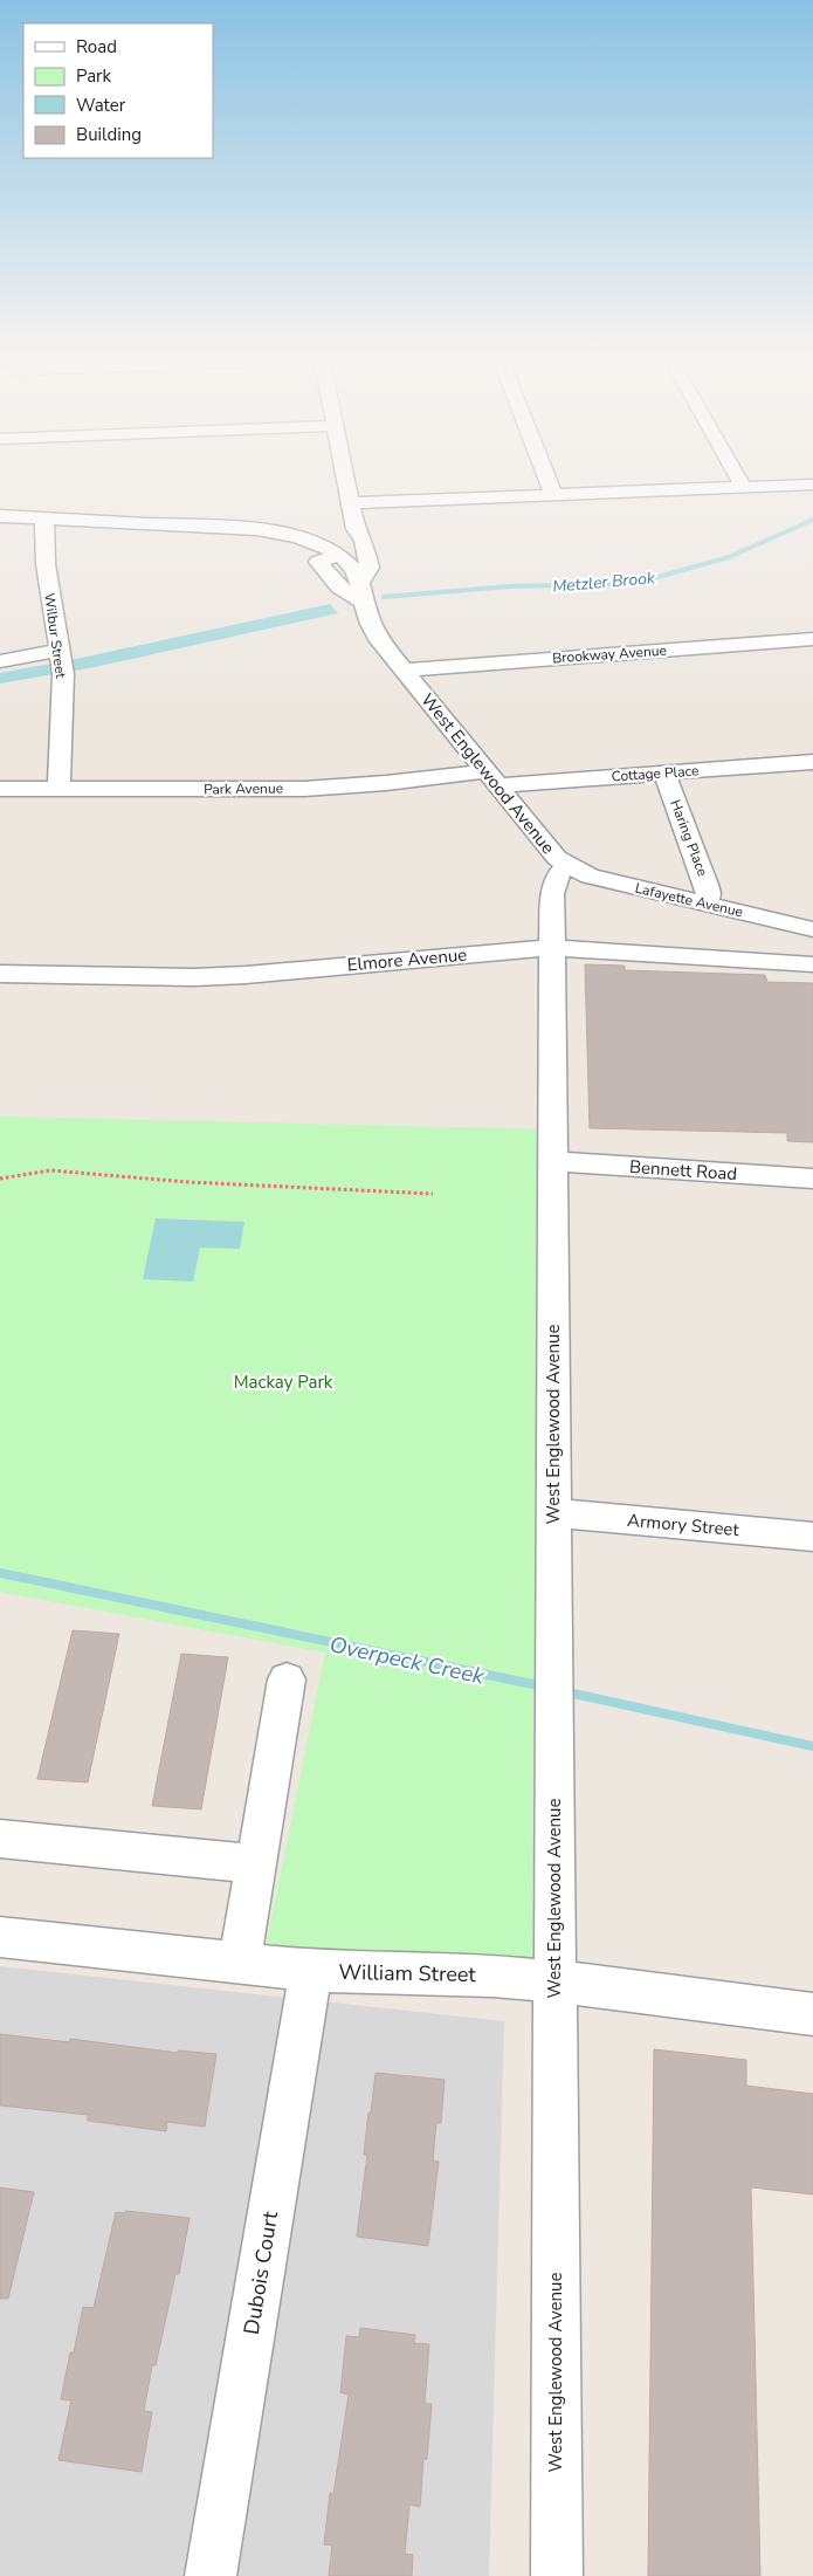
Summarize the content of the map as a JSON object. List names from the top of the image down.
{
  "streets": {
    "street": [
      "Wilbur Street",
      "Brookway Avenue",
      "West Englewood Avenue",
      "Cottage Place",
      "Park Avenue",
      "Haring Place",
      "Lafayette Avenue",
      "Elmore Avenue",
      "Bennett Road",
      "Armory Street",
      "William Street",
      "Dubois Court"
    ]
  },
  "crossings": [
    ["Wilbur Street", "Park Avenue"],
    ["Brookway Avenue", "West Englewood Avenue"],
    ["West Englewood Avenue", "Cottage Place"],
    ["West Englewood Avenue", "Park Avenue"],
    ["West Englewood Avenue", "Lafayette Avenue"],
    ["West Englewood Avenue", "Elmore Avenue"],
    ["West Englewood Avenue", "Bennett Road"],
    ["West Englewood Avenue", "Armory Street"],
    ["West Englewood Avenue", "William Street"],
    ["Cottage Place", "Park Avenue"],
    ["Cottage Place", "Haring Place"],
    ["Haring Place", "Lafayette Avenue"],
    ["William Street", "Dubois Court"]
  ],
  "water": ["Metzler Brook", "Overpeck Creek"],
  "parks": ["Mackay Park"],
  "legend": [
    "Road",
    "Park",
    "Water",
    "Building"
  ]
}
